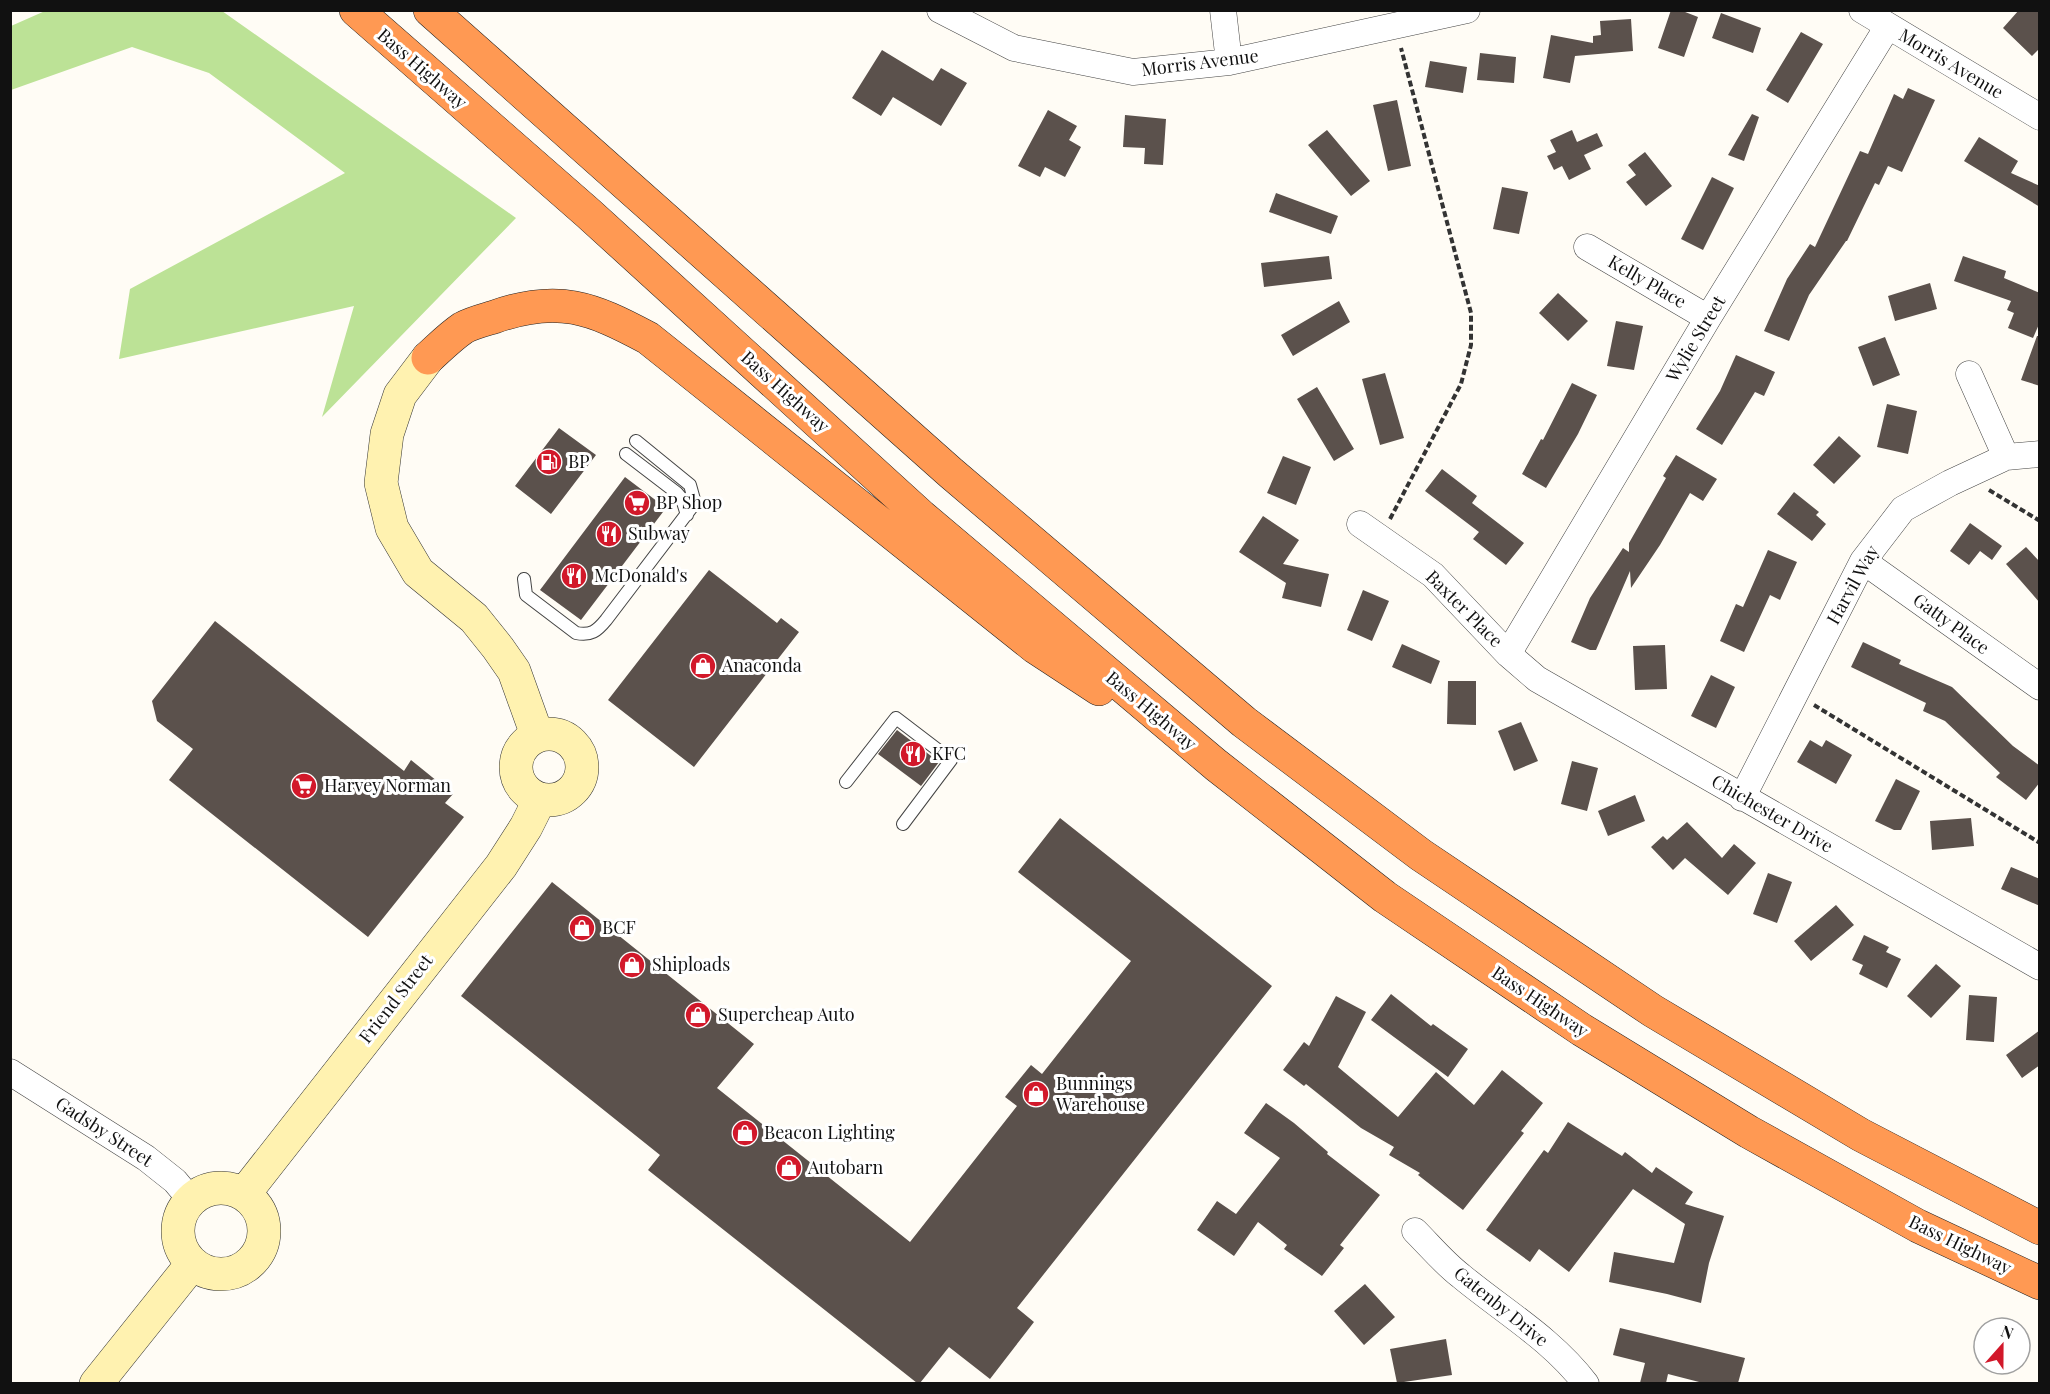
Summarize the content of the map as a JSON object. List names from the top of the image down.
{
  "streets": {
    "highway": ["Bass Highway"],
    "street": [
      "Morris Avenue",
      "Kelly Place",
      "Wylie Street",
      "Harvil Way",
      "Baxter Place",
      "Gatty Place",
      "Chichester Drive",
      "Friend Street",
      "Gadsby Street",
      "Gatenby Drive"
    ]
  },
  "crossings": [
    ["Morris Avenue", "Wylie Street"],
    ["Kelly Place", "Wylie Street"],
    ["Wylie Street", "Baxter Place"],
    ["Wylie Street", "Chichester Drive"],
    ["Harvil Way", "Gatty Place"],
    ["Harvil Way", "Chichester Drive"],
    ["Baxter Place", "Chichester Drive"],
    ["Friend Street", "Gadsby Street"]
  ],
  "places": {
    "fuel station": ["BP"],
    "supermarket": ["BP Shop", "Harvey Norman"],
    "restaurant": ["Subway", "McDonald's", "KFC"],
    "shop": [
      "Anaconda",
      "BCF",
      "Shiploads",
      "Supercheap Auto",
      "Bunnings Warehouse",
      "Beacon Lighting",
      "Autobarn"
    ]
  },
  "north": "top"
}
